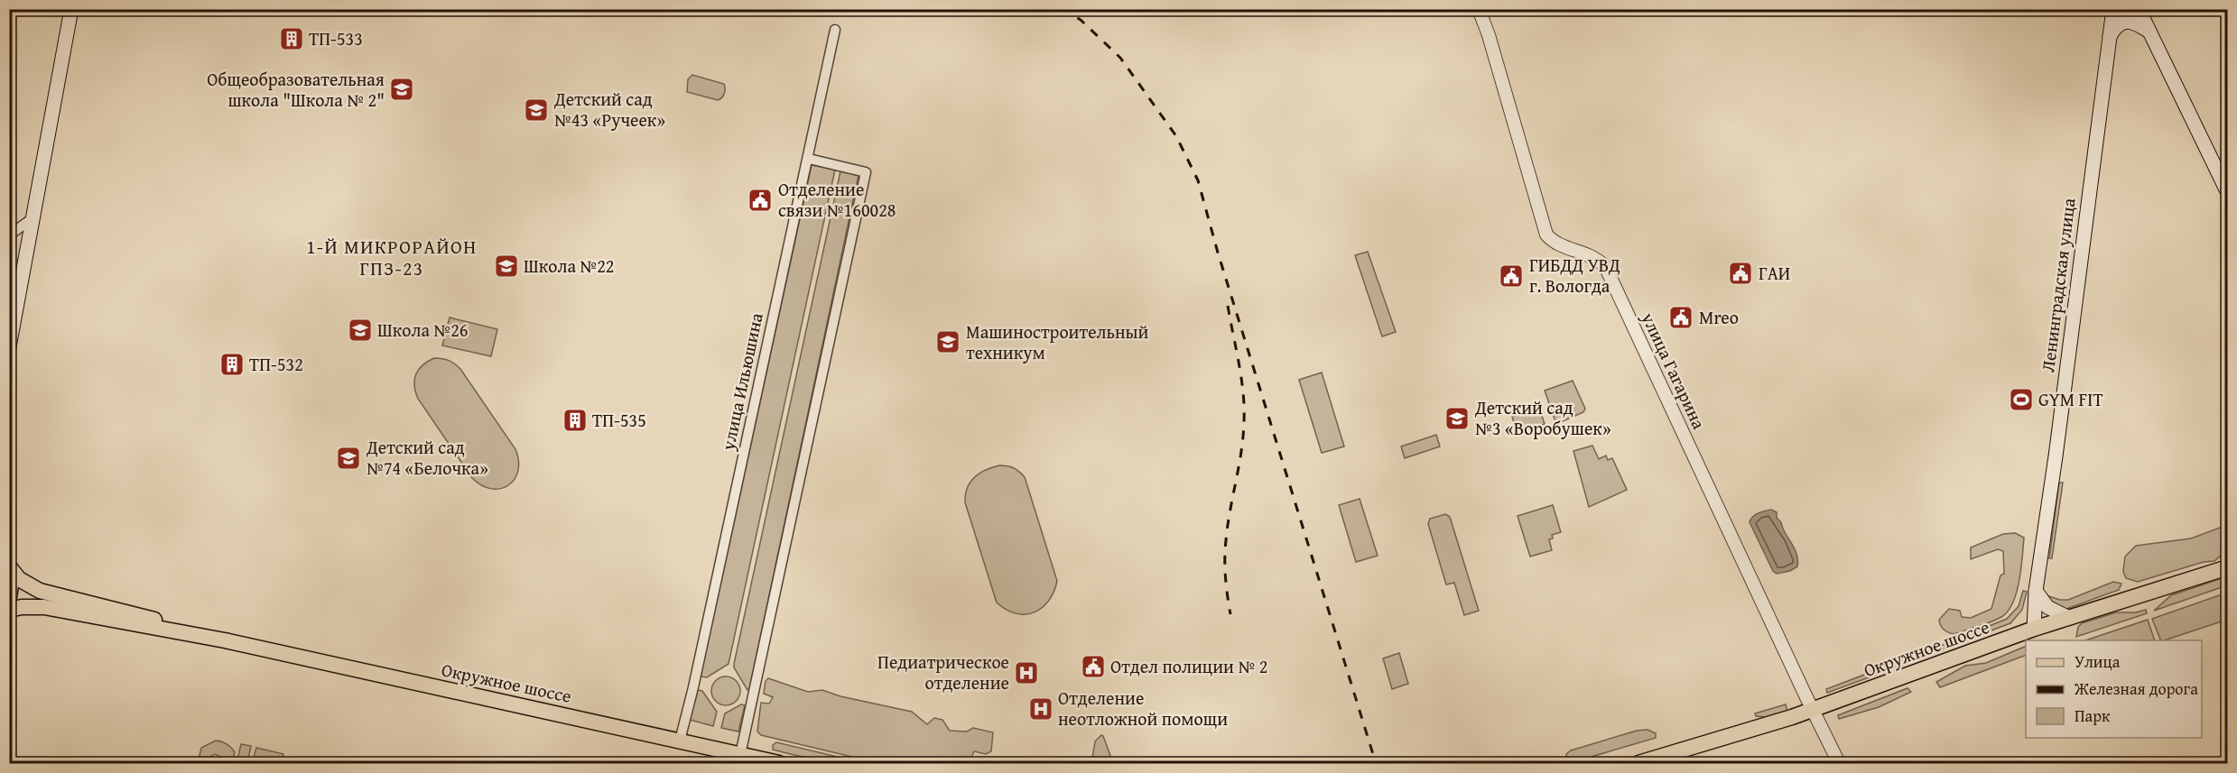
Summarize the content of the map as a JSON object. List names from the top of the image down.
{
  "streets": {
    "main road": ["Ленинградская улица", "Окружное шоссе"],
    "street": ["улица Гагарина", "улица Ильюшина"]
  },
  "crossings": [
    ["Ленинградская улица", "Окружное шоссе"],
    ["улица Гагарина", "Окружное шоссе"],
    ["улица Ильюшина", "Окружное шоссе"]
  ],
  "districts": ["1-Й МИКРОРАЙОН ГПЗ-23"],
  "places": {
    "building": ["ТП-533", "ТП-532", "ТП-535"],
    "school or university": [
      "Общеобразовательная школа \"Школа № 2\"",
      "Детский сад №43 «Ручеек»",
      "Школа №22",
      "Школа №26",
      "Машиностроительный техникум",
      "Детский сад №3 «Воробушек»",
      "Детский сад №74 «Белочка»"
    ],
    "public building": [
      "Отделение связи №160028",
      "ГАИ",
      "ГИБДД УВД г. Вологда",
      "Mreo",
      "Отдел полиции № 2"
    ],
    "sports": ["GYM FIT"],
    "hospital": ["Педиатрическое отделение", "Отделение неотложной помощи"]
  },
  "legend": ["Улица", "Железная дорога", "Парк"]
}
